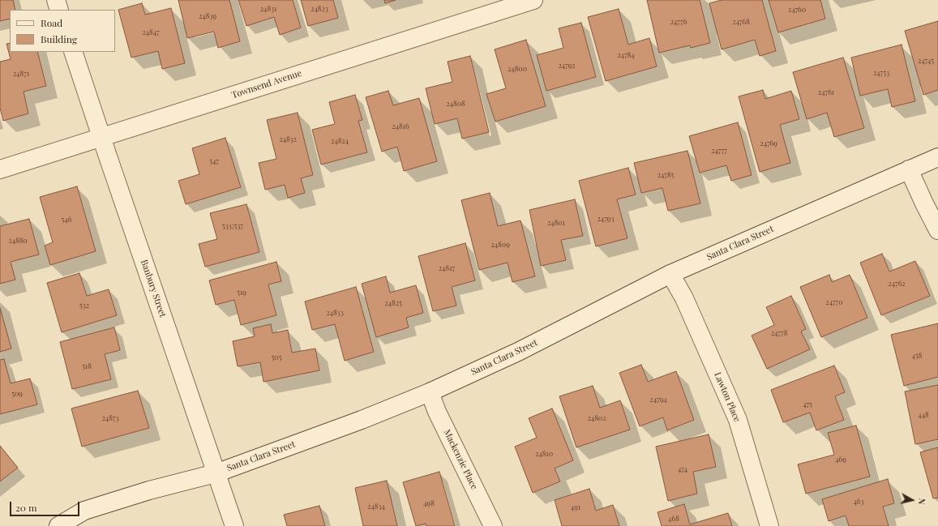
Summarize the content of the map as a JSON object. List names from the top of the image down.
{
  "streets": {
    "street": [
      "Townsend Avenue",
      "Santa Clara Street",
      "Banbury Street",
      "Lawton Place",
      "Mackenzie Place"
    ]
  },
  "crossings": [
    ["Townsend Avenue", "Banbury Street"],
    ["Santa Clara Street", "Banbury Street"],
    ["Santa Clara Street", "Lawton Place"],
    ["Santa Clara Street", "Mackenzie Place"]
  ],
  "house_numbers": [
    "24831",
    "24823",
    "24760",
    "24839",
    "24776",
    "24768",
    "24847",
    "24784",
    "24745",
    "24792",
    "24800",
    "24753",
    "24871",
    "24761",
    "24808",
    "24816",
    "24832",
    "24824",
    "24769",
    "24777",
    "547",
    "24785",
    "24793",
    "546",
    "24801",
    "533;537",
    "24880",
    "24809",
    "24817",
    "24762",
    "519",
    "24770",
    "24825",
    "532",
    "24833",
    "24778",
    "458",
    "505",
    "518",
    "509",
    "24794",
    "475",
    "448",
    "24873",
    "24802",
    "24810",
    "469",
    "474",
    "463",
    "498",
    "24834",
    "491",
    "468"
  ],
  "legend": ["Road", "Building"],
  "scale_bar": "20 m",
  "north": "right"
}
